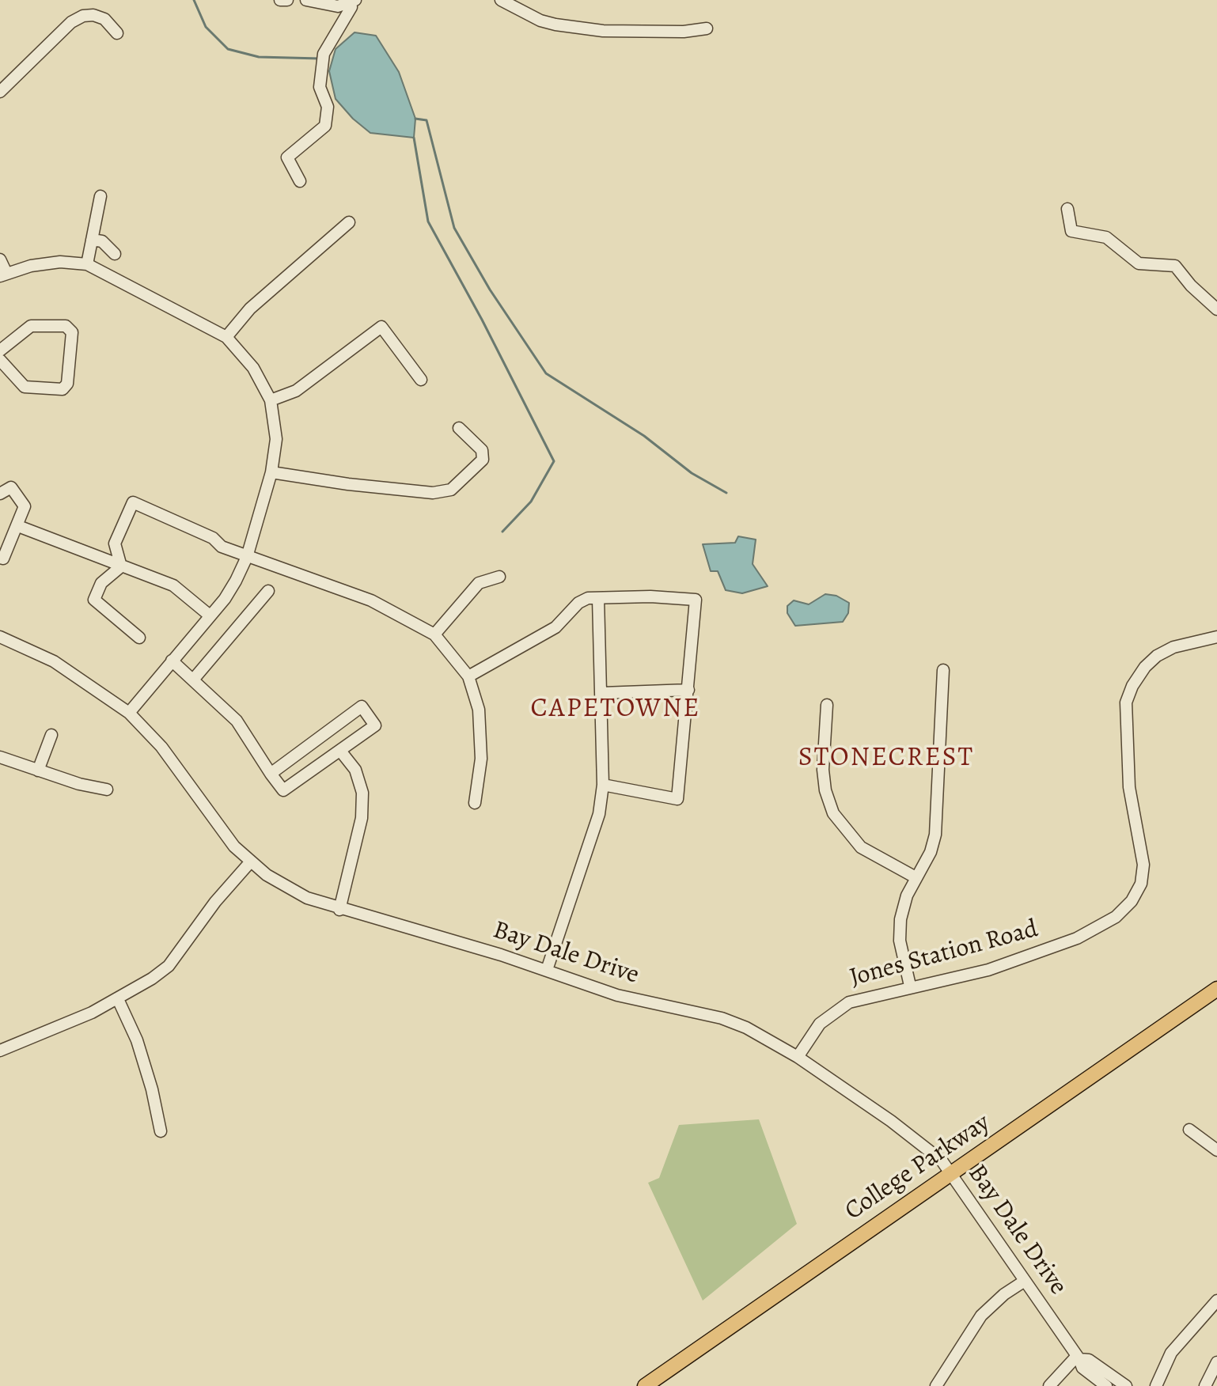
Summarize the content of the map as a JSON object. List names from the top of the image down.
{
  "streets": {
    "main road": ["College Parkway"],
    "street": ["Bay Dale Drive", "Jones Station Road"]
  },
  "crossings": [
    ["Bay Dale Drive", "Jones Station Road"],
    ["Bay Dale Drive", "College Parkway"]
  ],
  "districts": ["CAPETOWNE", "STONECREST"]
}
